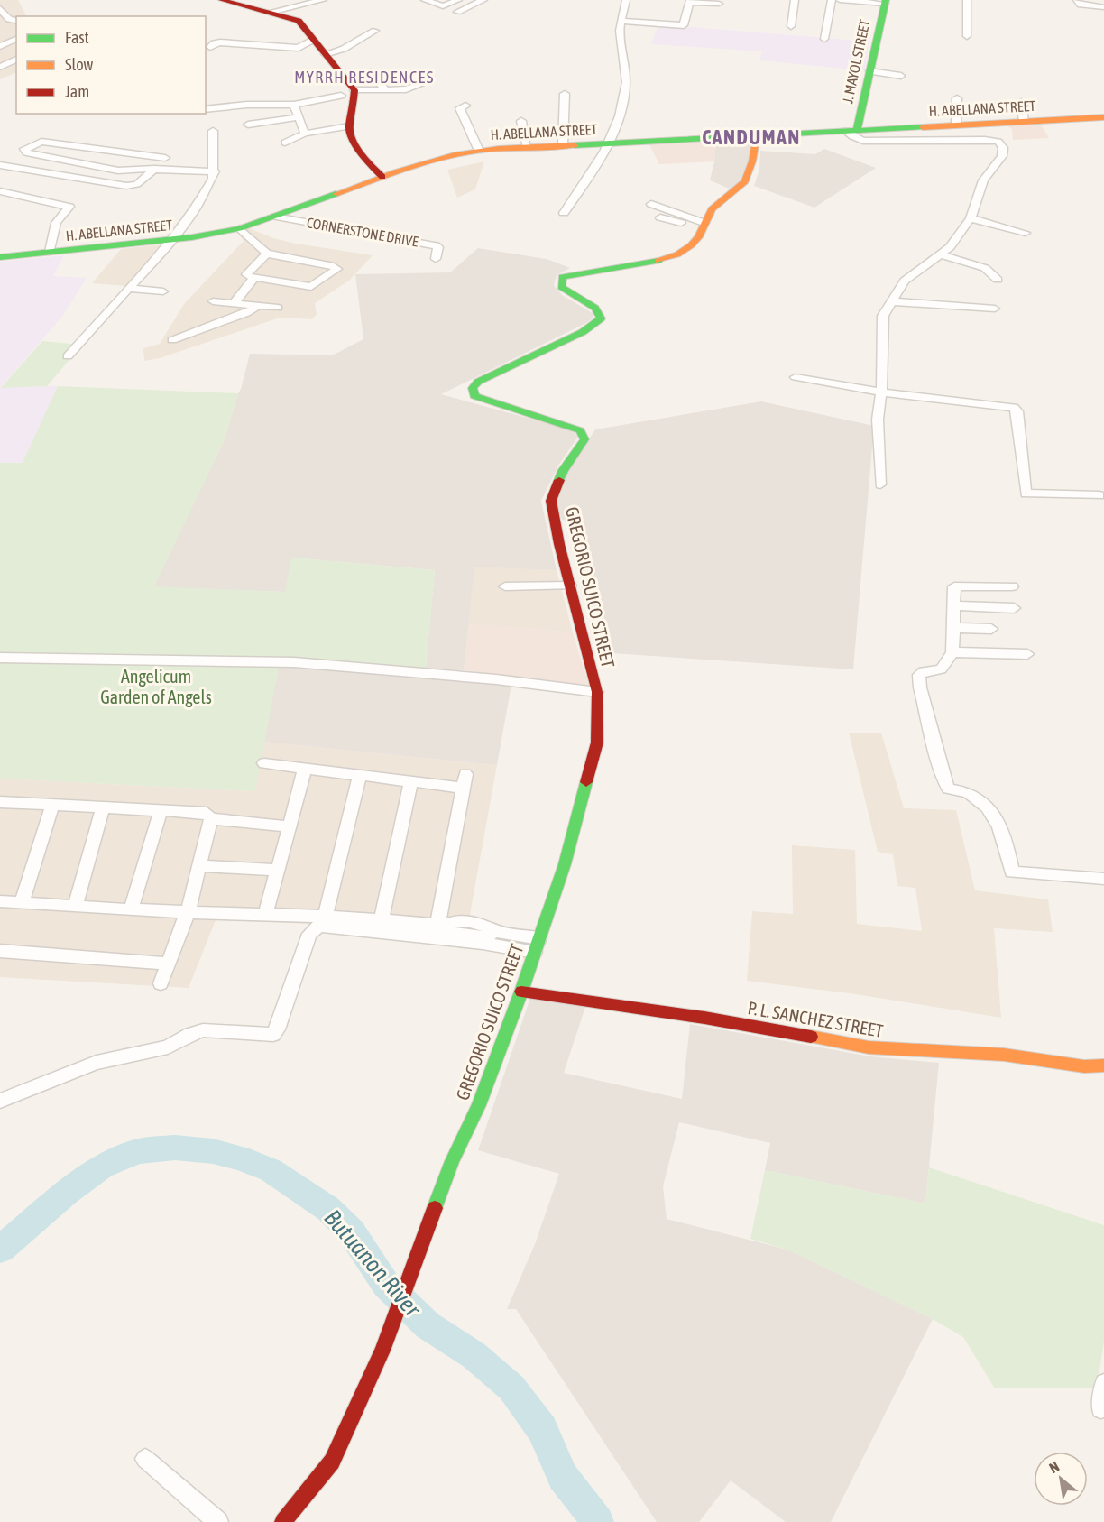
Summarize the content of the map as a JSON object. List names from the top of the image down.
{
  "streets": {
    "street": [
      "J. MAYOL STREET",
      "H. ABELLANA STREET",
      "CORNERSTONE DRIVE",
      "GREGORIO SUICO STREET",
      "P. L. SANCHEZ STREET"
    ]
  },
  "crossings": [
    ["J. MAYOL STREET", "H. ABELLANA STREET"],
    ["H. ABELLANA STREET", "CORNERSTONE DRIVE"],
    ["H. ABELLANA STREET", "GREGORIO SUICO STREET"],
    ["GREGORIO SUICO STREET", "P. L. SANCHEZ STREET"]
  ],
  "districts": ["MYRRH RESIDENCES", "CANDUMAN"],
  "water": ["Butuanon River"],
  "parks": ["Angelicum Garden of Angels"],
  "legend": ["Fast", "Slow", "Jam"],
  "north": "top left"
}
